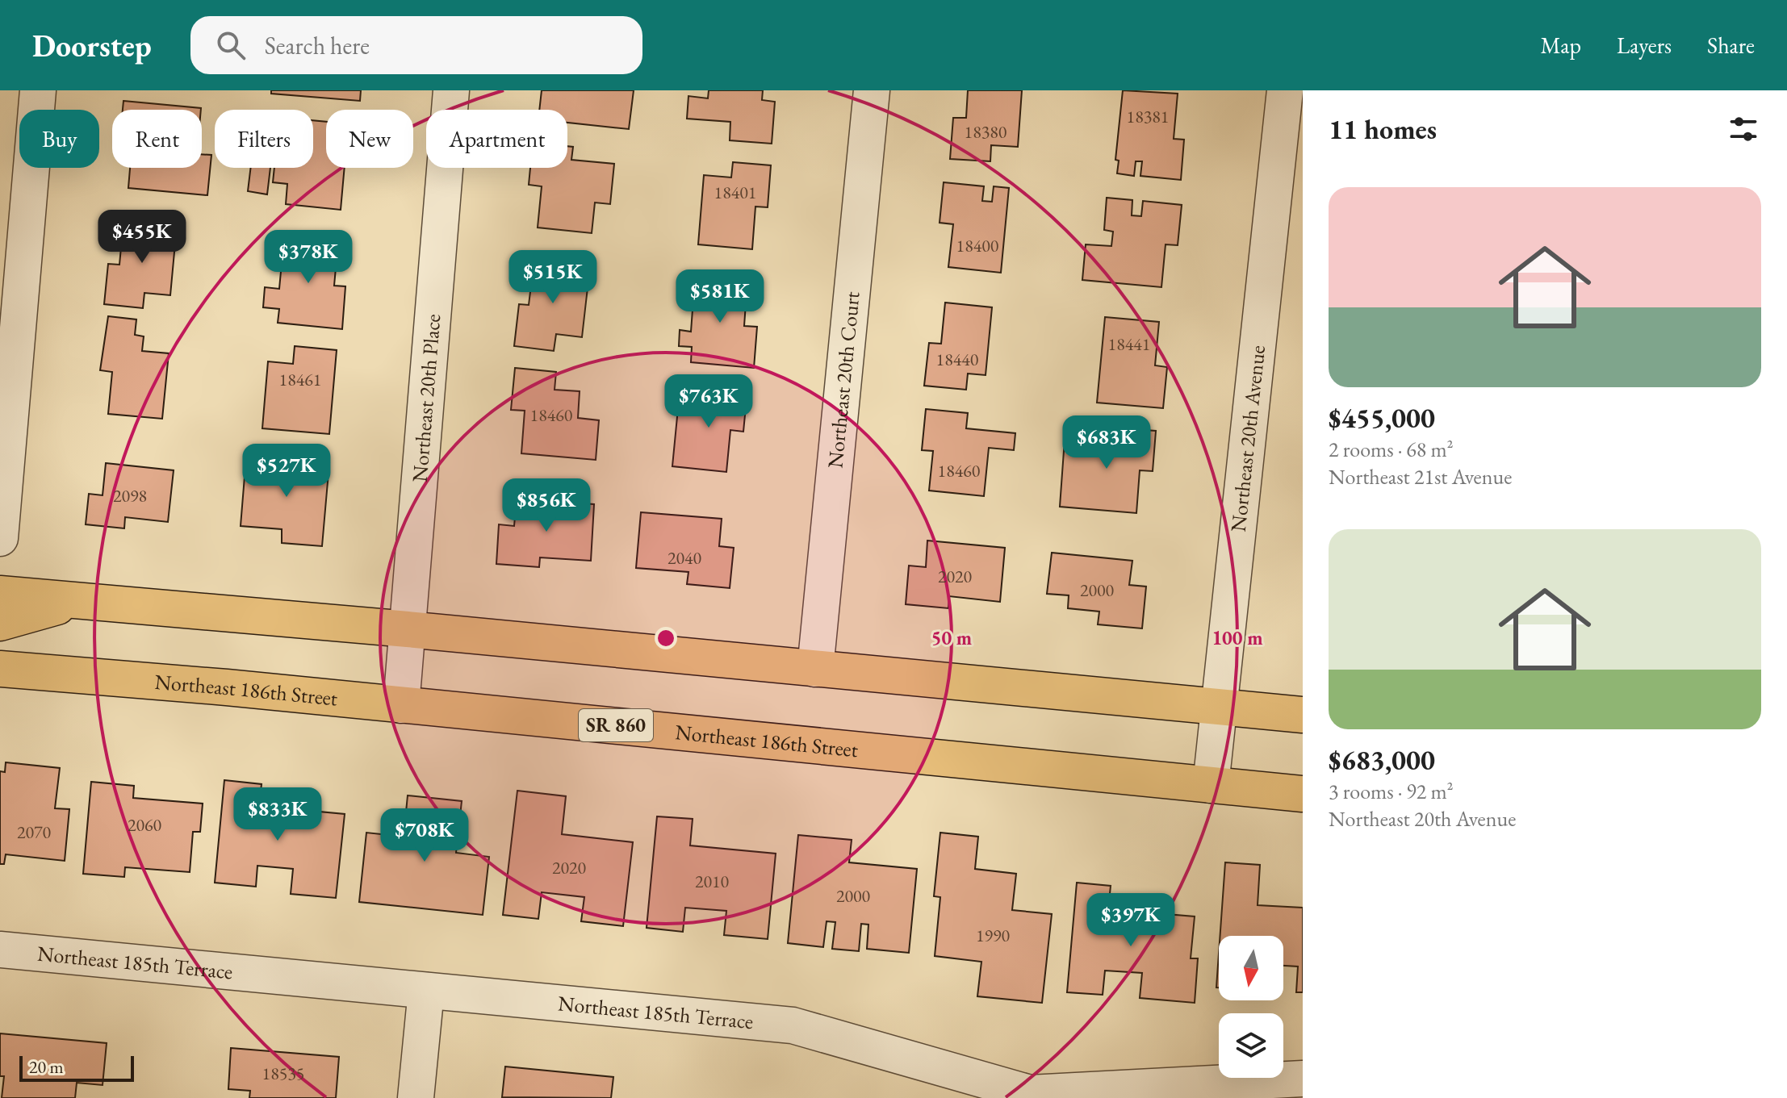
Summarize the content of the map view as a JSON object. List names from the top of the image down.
{
  "streets": {
    "main road": ["Northeast 186th Street", "SR 860"],
    "street": [
      "Northeast 20th Court",
      "Northeast 20th Place",
      "Northeast 20th Avenue",
      "Northeast 185th Terrace"
    ]
  },
  "crossings": [
    ["Northeast 20th Place", "Northeast 186th Street"],
    ["Northeast 20th Avenue", "Northeast 186th Street"]
  ],
  "house_numbers": [
    "18381",
    "18380",
    "18401",
    "18400",
    "18441",
    "18440",
    "18461",
    "18460",
    "18460",
    "2098",
    "2040",
    "2020",
    "2000",
    "2060",
    "2070",
    "2020",
    "2010",
    "2000",
    "1990",
    "18535"
  ],
  "scale_bar": "20 m",
  "north": "bottom",
  "page": {
    "header": "Doorstep",
    "search": "Search here",
    "nav": ["Map", "Layers", "Share"],
    "heading": "11 homes",
    "chip": [
      "Buy",
      "Rent",
      "Filters",
      "New",
      "Apartment"
    ],
    "list": [
      {
        "name": "$455,000",
        "note": "2 rooms · 68 m² · Northeast 21st Avenue"
      },
      {
        "name": "$683,000",
        "note": "3 rooms · 92 m² · Northeast 20th Avenue"
      }
    ],
    "price": [
      "$455K",
      "$378K",
      "$515K",
      "$581K",
      "$763K",
      "$683K",
      "$527K",
      "$856K",
      "$833K",
      "$708K",
      "$397K"
    ],
    "scale": "20 m"
  },
  "rings": ["50 m", "100 m"]
}
